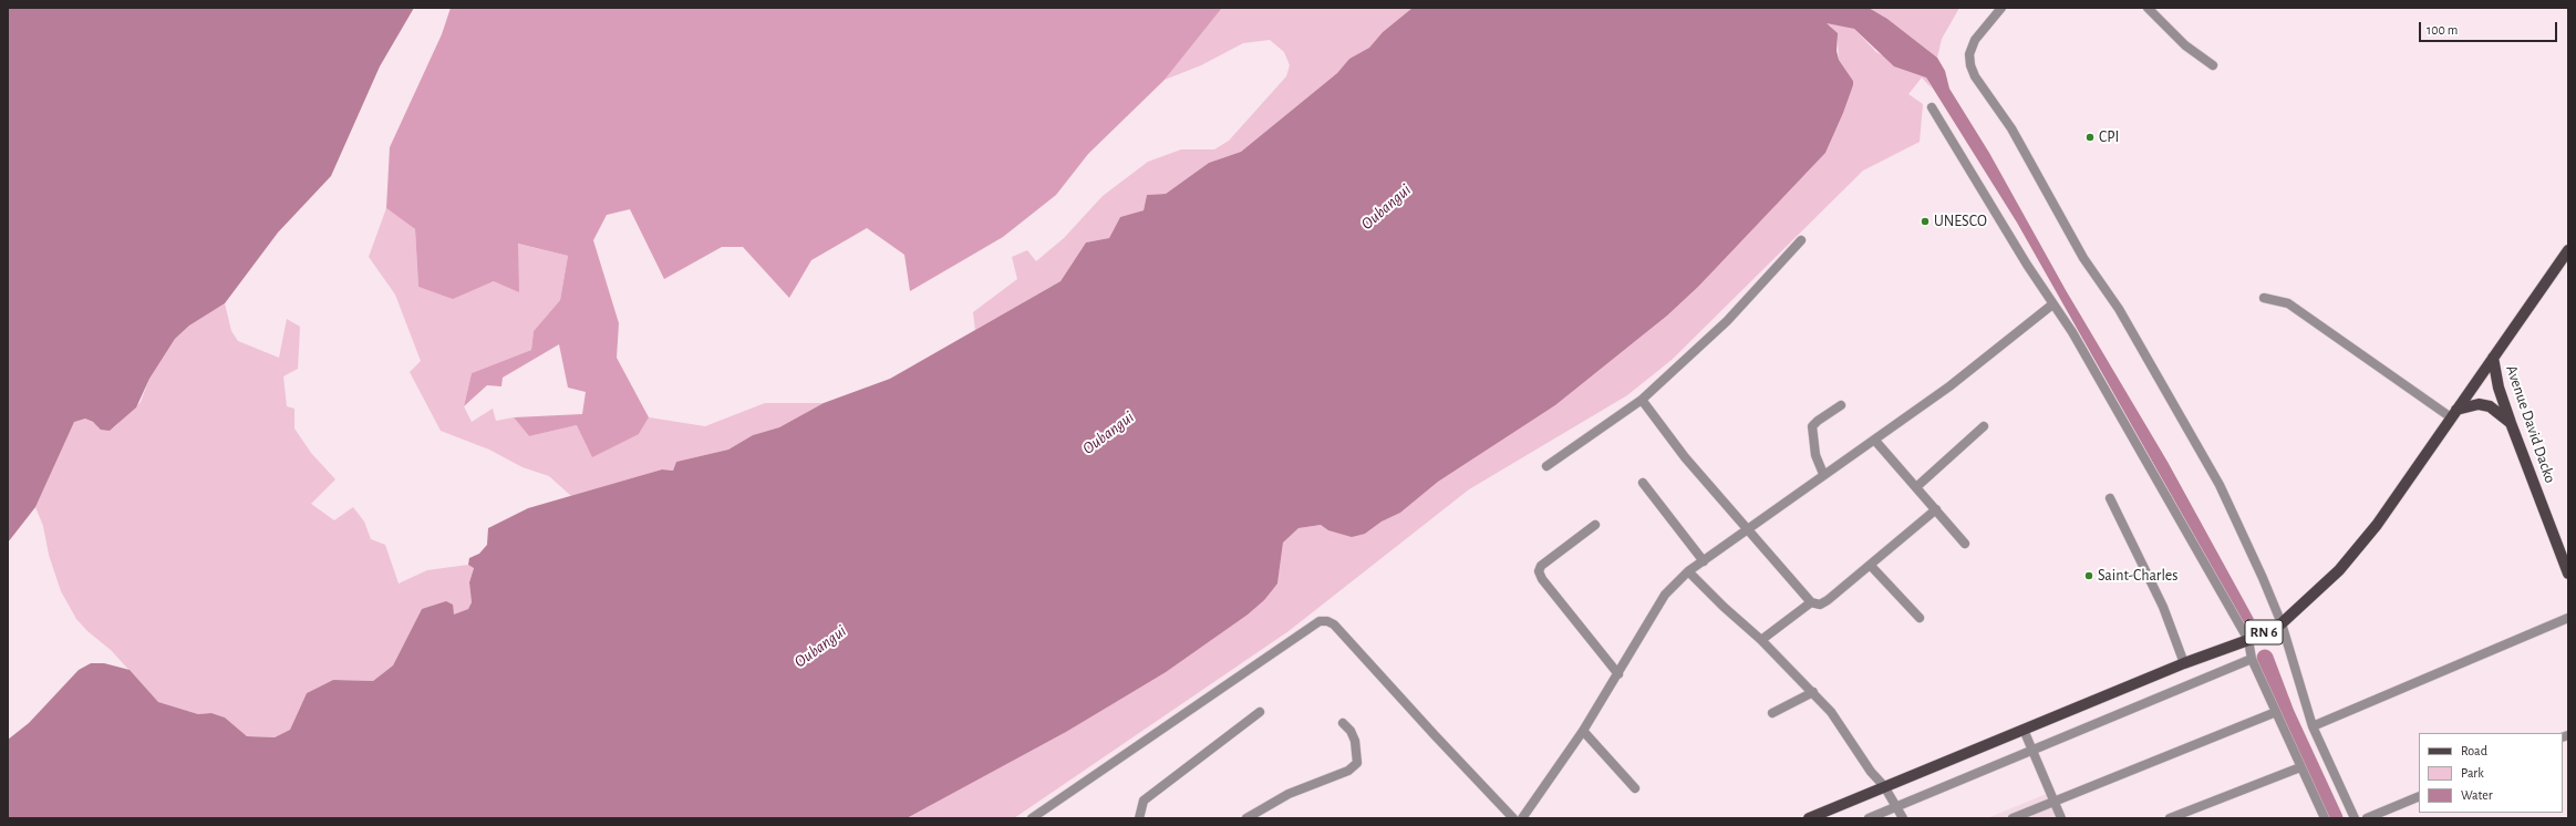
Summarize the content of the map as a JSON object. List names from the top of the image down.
{
  "streets": {
    "main road": ["Avenue David Dacko", "RN 6"]
  },
  "crossings": [
    ["Avenue David Dacko", "RN 6"]
  ],
  "water": ["Oubangui"],
  "places": ["CPI", "UNESCO", "Saint-Charles"],
  "legend": ["Road", "Park", "Water"],
  "scale_bar": "100 m"
}
